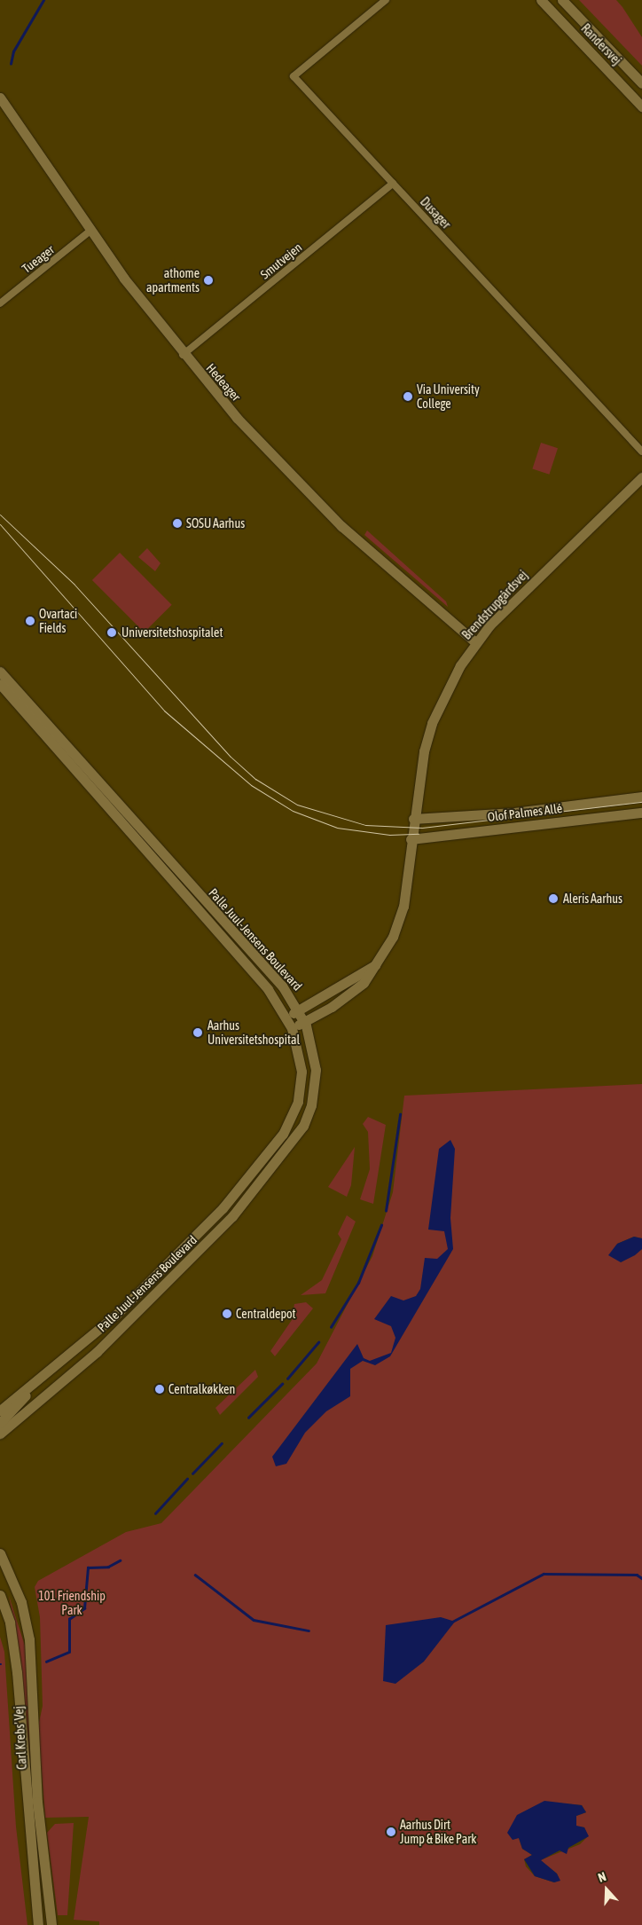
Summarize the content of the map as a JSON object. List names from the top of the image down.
{
  "streets": {
    "street": [
      "Randersvej",
      "Dusager",
      "Tueager",
      "Smutvejen",
      "Hedeager",
      "Brendstrupgårdsvej",
      "Olof Palmes Allé",
      "Palle Juul-Jensens Boulevard",
      "Carl Krebs' Vej"
    ]
  },
  "crossings": [
    ["Dusager", "Smutvejen"],
    ["Tueager", "Hedeager"],
    ["Smutvejen", "Hedeager"],
    ["Hedeager", "Brendstrupgårdsvej"],
    ["Brendstrupgårdsvej", "Olof Palmes Allé"],
    ["Brendstrupgårdsvej", "Palle Juul-Jensens Boulevard"]
  ],
  "parks": ["101 Friendship Park"],
  "places": [
    "athome apartments",
    "Via University College",
    "SOSU Aarhus",
    "Ovartaci Fields",
    "Universitetshospitalet",
    "Aleris Aarhus",
    "Aarhus Universitetshospital",
    "Centraldepot",
    "Centralkøkken",
    "Aarhus Dirt Jump & Bike Park"
  ],
  "north": "top"
}
